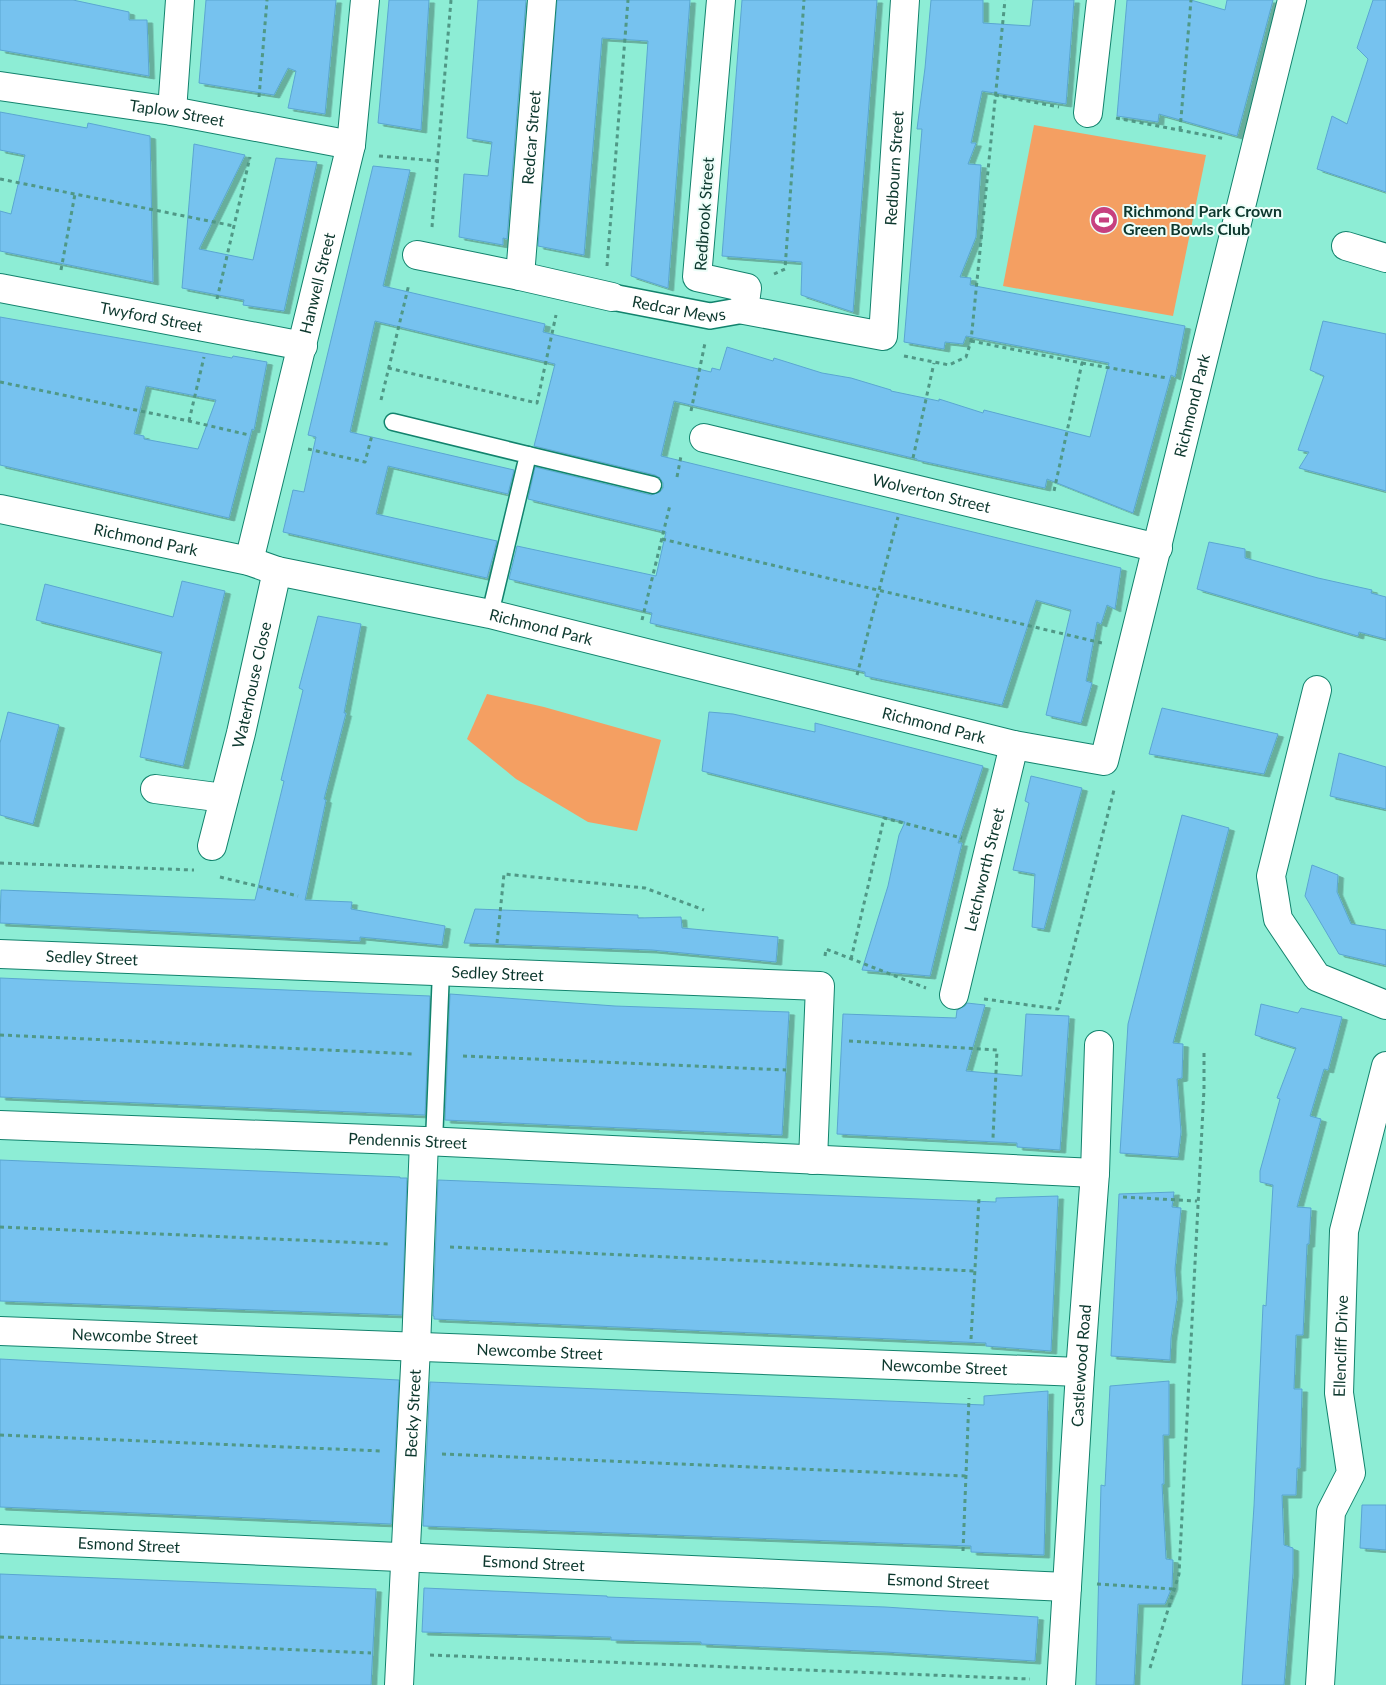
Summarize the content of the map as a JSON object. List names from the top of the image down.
{
  "streets": {
    "street": [
      "Taplow Street",
      "Redcar Street",
      "Redbourn Street",
      "Redbrook Street",
      "Hanwell Street",
      "Redcar Mews",
      "Twyford Street",
      "Richmond Park",
      "Wolverton Street",
      "Waterhouse Close",
      "Letchworth Street",
      "Sedley Street",
      "Pendennis Street",
      "Newcombe Street",
      "Ellencliff Drive",
      "Castlewood Road",
      "Becky Street",
      "Esmond Street"
    ]
  },
  "crossings": [
    ["Taplow Street", "Hanwell Street"],
    ["Redbourn Street", "Redbrook Street"],
    ["Redbrook Street", "Redcar Mews"],
    ["Hanwell Street", "Twyford Street"],
    ["Hanwell Street", "Richmond Park"],
    ["Richmond Park", "Wolverton Street"],
    ["Richmond Park", "Waterhouse Close"],
    ["Richmond Park", "Letchworth Street"],
    ["Pendennis Street", "Castlewood Road"],
    ["Pendennis Street", "Becky Street"],
    ["Newcombe Street", "Castlewood Road"],
    ["Newcombe Street", "Becky Street"],
    ["Castlewood Road", "Esmond Street"],
    ["Becky Street", "Esmond Street"]
  ],
  "places": {
    "sports": ["Richmond Park Crown Green Bowls Club"]
  }
}
